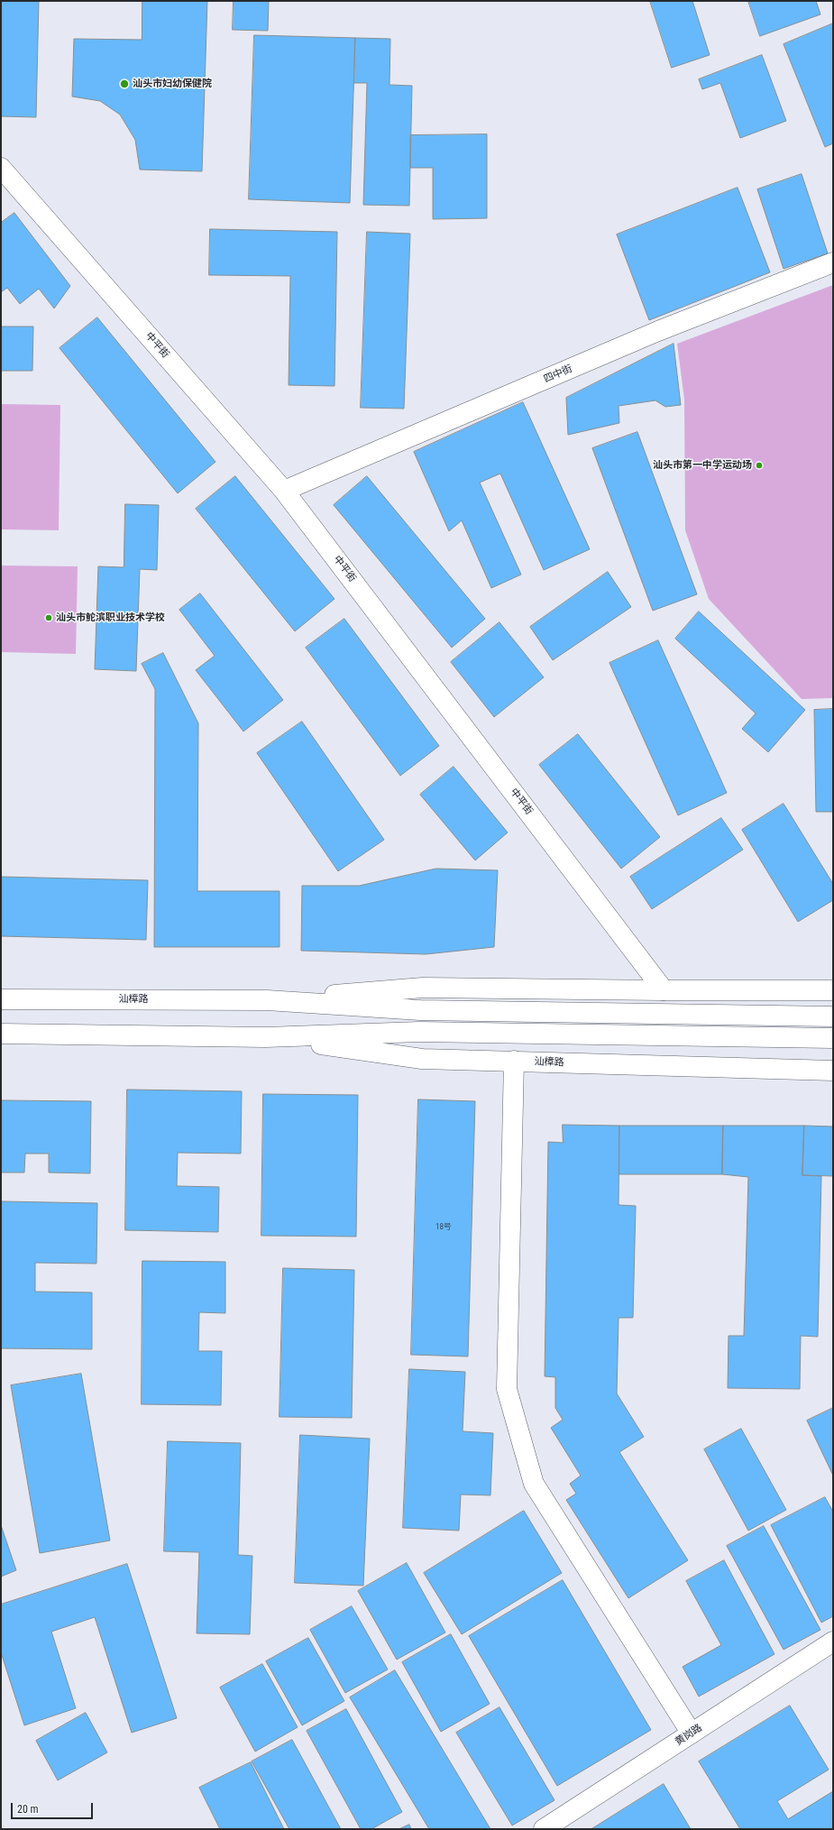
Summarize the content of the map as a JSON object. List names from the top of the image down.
{
  "streets": {
    "street": [
      "中平街",
      "四中街",
      "汕樟路",
      "黄岗路"
    ]
  },
  "crossings": [
    ["中平街", "四中街"],
    ["中平街", "汕樟路"]
  ],
  "places": ["汕头市妇幼保健院", "汕头市第一中学运动场", "汕头市鮀滨职业技术学校"],
  "house_numbers": ["18号"],
  "scale_bar": "20 m"
}
